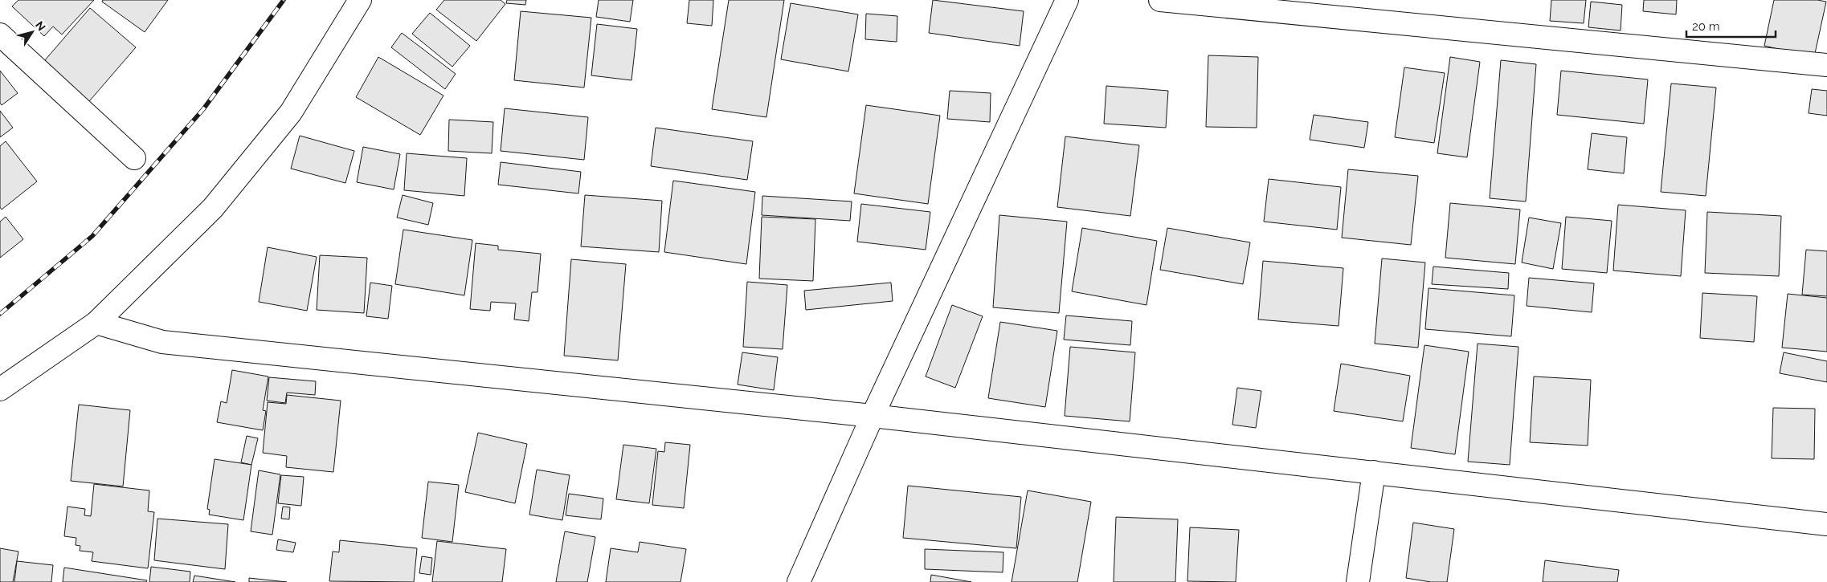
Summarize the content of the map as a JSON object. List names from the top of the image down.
{
  "scale_bar": "20 m",
  "north": "top right"
}
